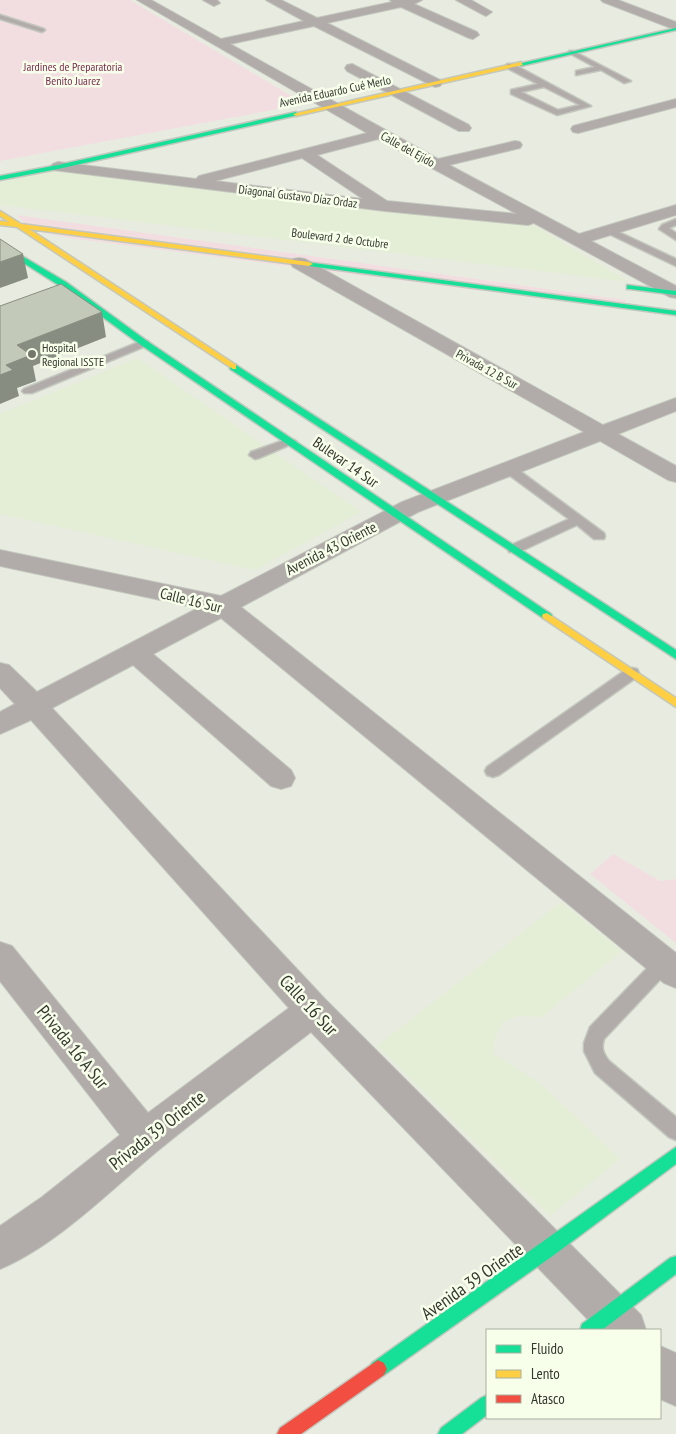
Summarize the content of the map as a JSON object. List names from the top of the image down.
{
  "streets": {
    "main road": ["Avenida Eduardo Cué Merlo", "Bulevar 14 Sur", "Avenida 39 Oriente"],
    "street": [
      "Calle del Ejido",
      "Diagonal Gustavo Díaz Ordaz",
      "Privada 12 B Sur",
      "Avenida 43 Oriente",
      "Calle 16 Sur",
      "Privada 16 A Sur",
      "Privada 39 Oriente"
    ]
  },
  "crossings": [
    ["Avenida Eduardo Cué Merlo", "Calle del Ejido"],
    ["Avenida Eduardo Cué Merlo", "Diagonal Gustavo Díaz Ordaz"],
    ["Calle del Ejido", "Diagonal Gustavo Díaz Ordaz"],
    ["Privada 12 B Sur", "Avenida 43 Oriente"],
    ["Bulevar 14 Sur", "Avenida 43 Oriente"],
    ["Avenida 43 Oriente", "Calle 16 Sur"],
    ["Calle 16 Sur", "Privada 39 Oriente"],
    ["Calle 16 Sur", "Avenida 39 Oriente"],
    ["Privada 16 A Sur", "Privada 39 Oriente"]
  ],
  "parks": ["Jardines de Preparatoria Benito Juarez"],
  "places": ["Hospital Regional ISSTE"],
  "legend": ["Fluido", "Lento", "Atasco"]
}
